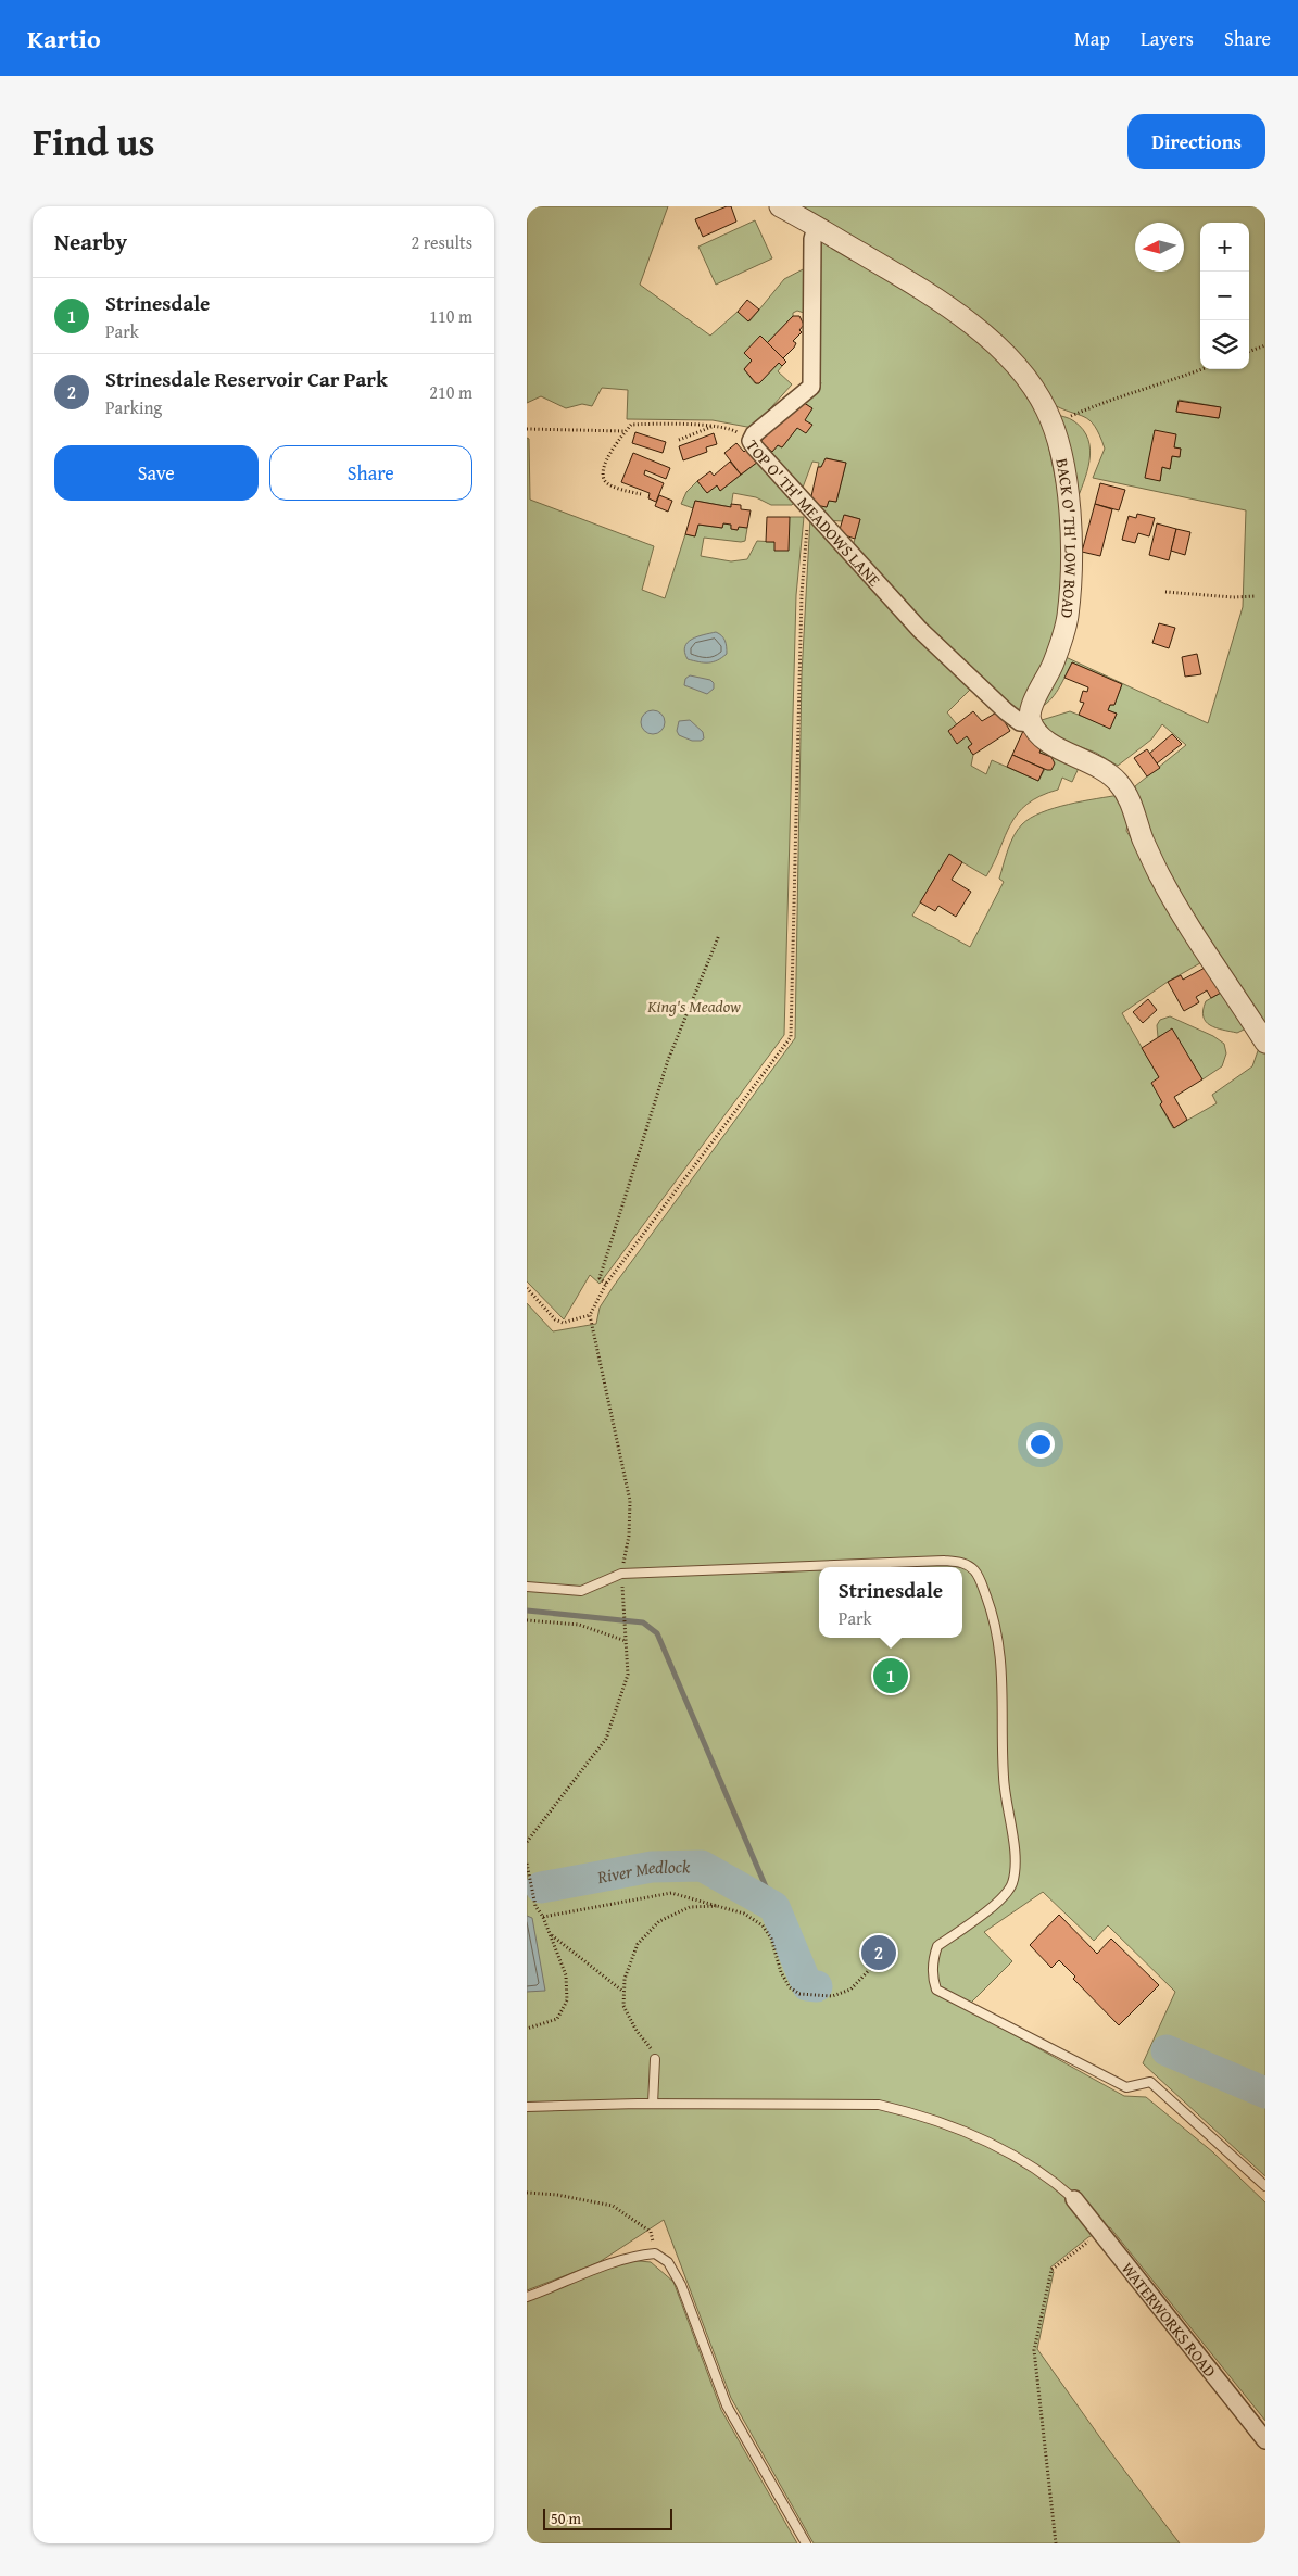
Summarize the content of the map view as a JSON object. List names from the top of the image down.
{
  "streets": {
    "street": ["TOP O' TH' MEADOWS LANE", "BACK O' TH' LOW ROAD", "WATERWORKS ROAD"]
  },
  "crossings": [
    ["TOP O' TH' MEADOWS LANE", "BACK O' TH' LOW ROAD"]
  ],
  "water": ["River Medlock"],
  "parks": ["King's Meadow"],
  "scale_bar": "50 m",
  "north": "left",
  "page": {
    "header": "Kartio",
    "nav": ["Map", "Layers", "Share"],
    "title": "Find us",
    "buttons": [
      "Directions",
      ["Save", "Share"]
    ],
    "heading": ["Nearby", "2 results"],
    "map_buttons": ["+", "−"],
    "list": [
      {
        "mark": "1",
        "name": "Strinesdale",
        "note": "Park",
        "value": "110 m"
      },
      {
        "mark": "2",
        "name": "Strinesdale Reservoir Car Park",
        "note": "Parking",
        "value": "210 m"
      }
    ],
    "popup": ["Strinesdale", "Park"],
    "pins": ["1", "2"],
    "scale": "50 m"
  }
}
